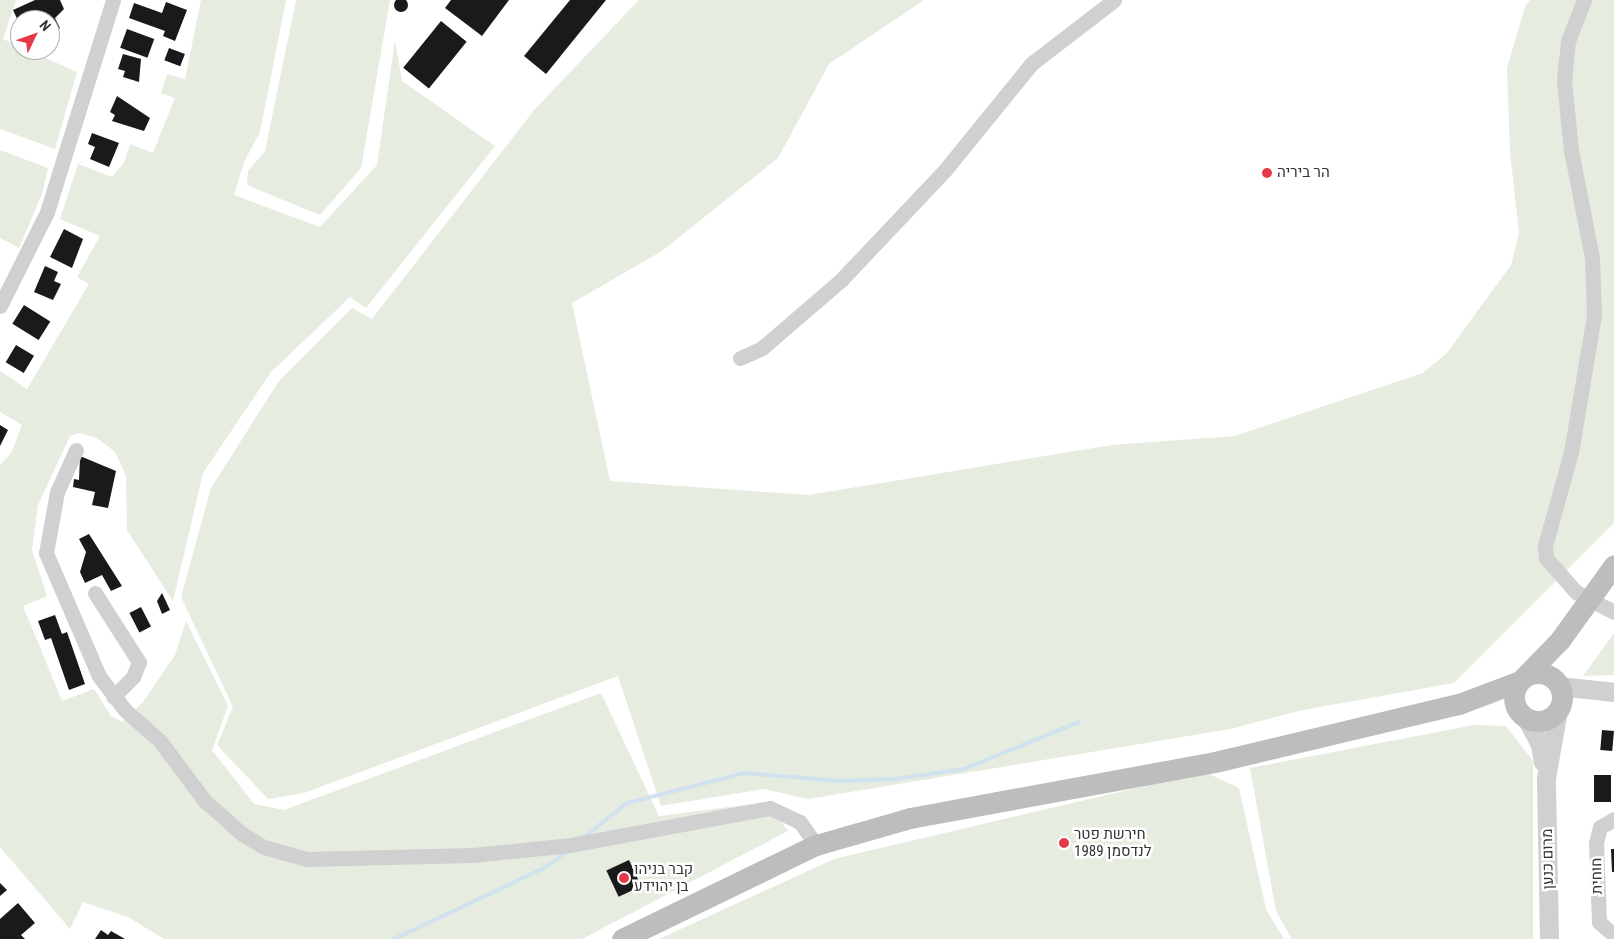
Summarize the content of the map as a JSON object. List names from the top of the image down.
{
  "streets": {
    "street": ["מרום כנען", "חוחית"]
  },
  "places": ["הר ביריה", "חירשת פטר לנדסמן 1989", "קבר בניהו בן יהוידע"],
  "north": "top right"
}
